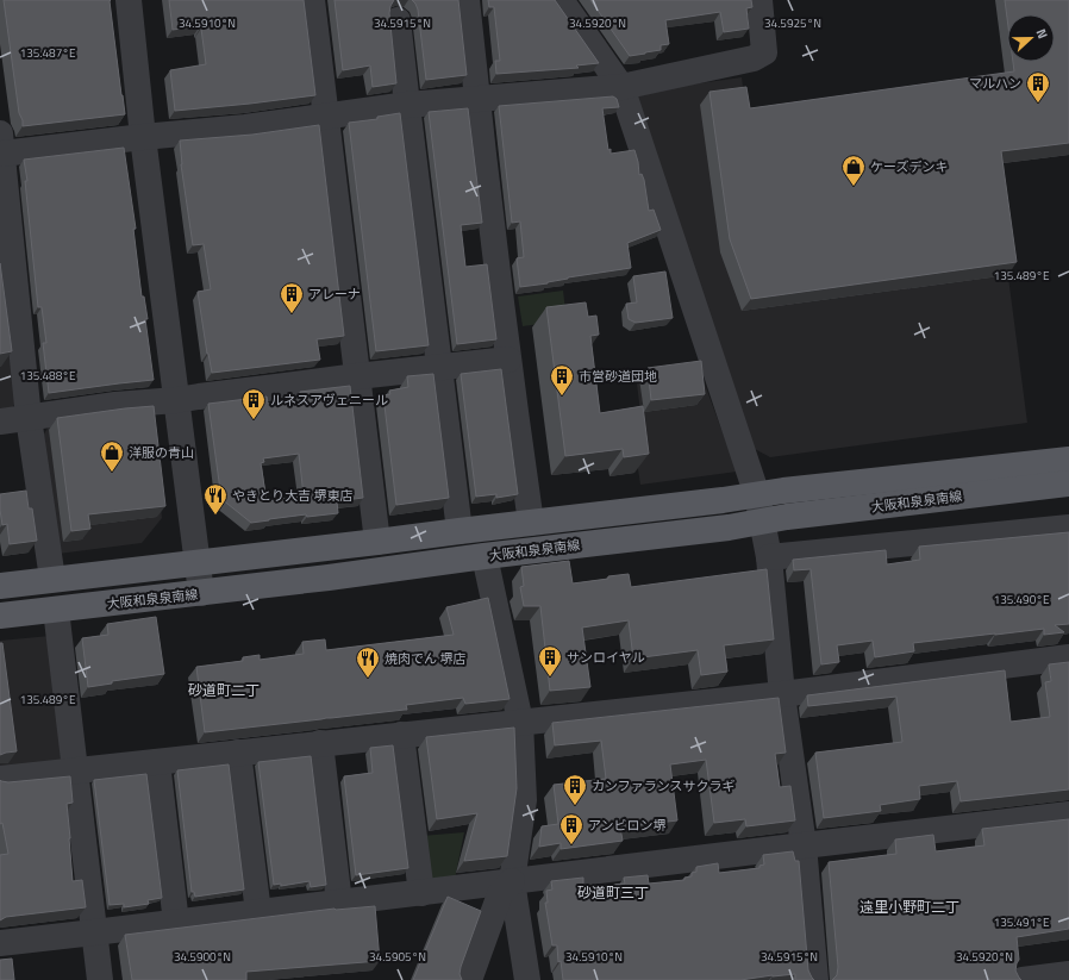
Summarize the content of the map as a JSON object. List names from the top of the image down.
{
  "streets": {
    "main road": ["大阪和泉泉南線"]
  },
  "districts": ["砂道町二丁", "砂道町三丁", "遠里小野町二丁"],
  "places": {
    "building": [
      "マルハン",
      "アレーナ",
      "市営砂道団地",
      "ルネスアヴェニール",
      "サンロイヤル",
      "カンファランスサクラギ",
      "アンビロン堺"
    ],
    "shop": ["ケーズデンキ", "洋服の青山"],
    "restaurant": ["やきとり大吉 堺東店", "焼肉でん 堺店"]
  },
  "north": "right",
  "coordinates": [
    "34.5925°N",
    "34.5910°N",
    "34.5915°N",
    "34.5920°N",
    "135.487°E",
    "135.489°E",
    "135.488°E",
    "135.490°E",
    "135.491°E",
    "34.5900°N",
    "34.5905°N"
  ]
}
